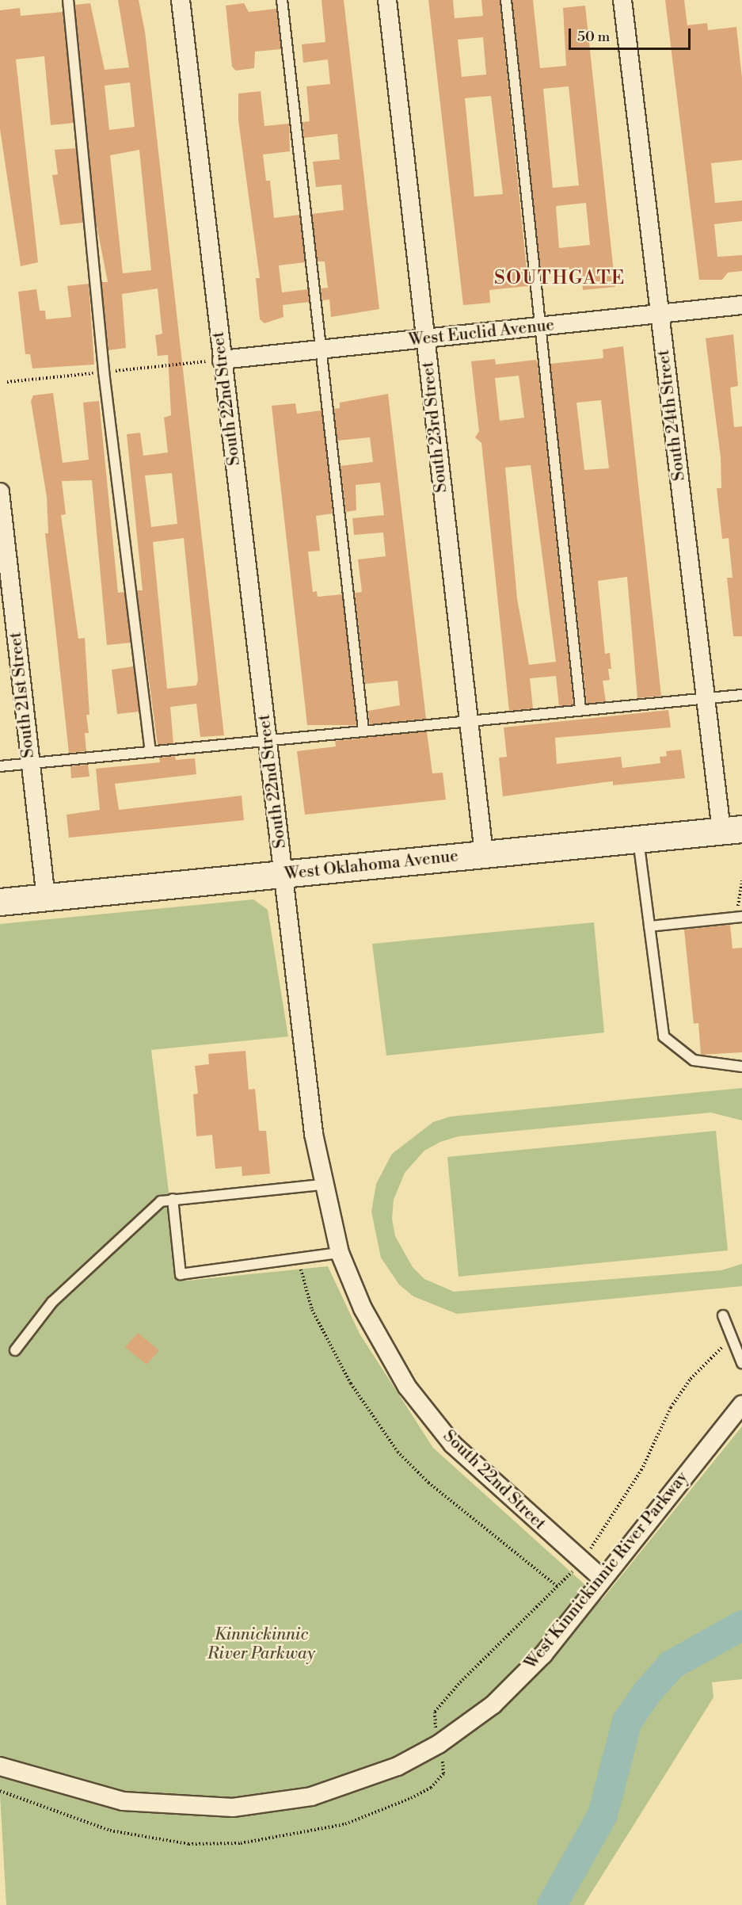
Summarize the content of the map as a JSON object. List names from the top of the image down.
{
  "streets": {
    "main road": ["West Oklahoma Avenue"],
    "street": [
      "West Euclid Avenue",
      "South 22nd Street",
      "South 24th Street",
      "South 23rd Street",
      "South 21st Street",
      "West Kinnickinnic River Parkway"
    ]
  },
  "crossings": [
    ["West Euclid Avenue", "South 22nd Street"],
    ["West Euclid Avenue", "South 24th Street"],
    ["West Euclid Avenue", "South 23rd Street"],
    ["South 22nd Street", "West Oklahoma Avenue"],
    ["South 22nd Street", "West Kinnickinnic River Parkway"],
    ["South 24th Street", "West Oklahoma Avenue"],
    ["South 23rd Street", "West Oklahoma Avenue"],
    ["South 21st Street", "West Oklahoma Avenue"]
  ],
  "districts": ["SOUTHGATE"],
  "parks": ["Kinnickinnic River Parkway"],
  "scale_bar": "50 m"
}
